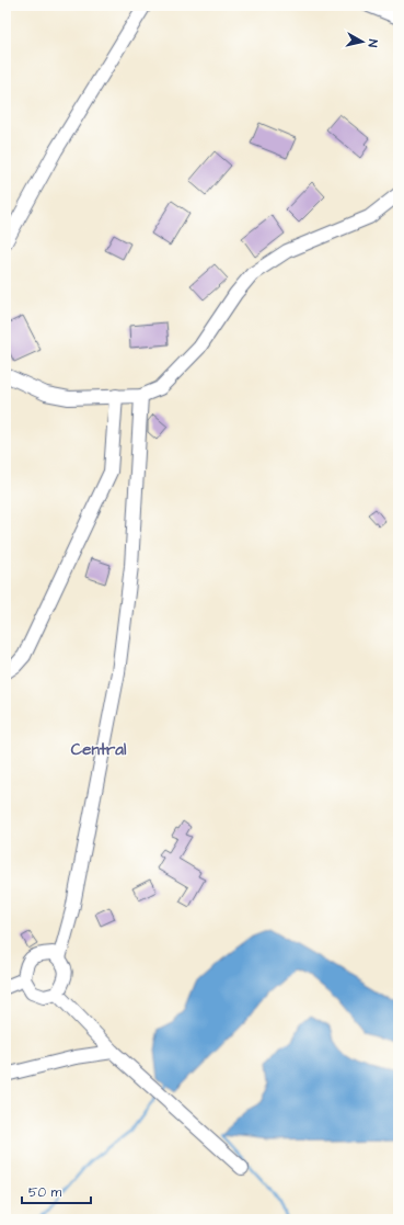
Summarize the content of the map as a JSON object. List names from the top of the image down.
{
  "districts": ["Central"],
  "scale_bar": "50 m",
  "north": "right"
}
